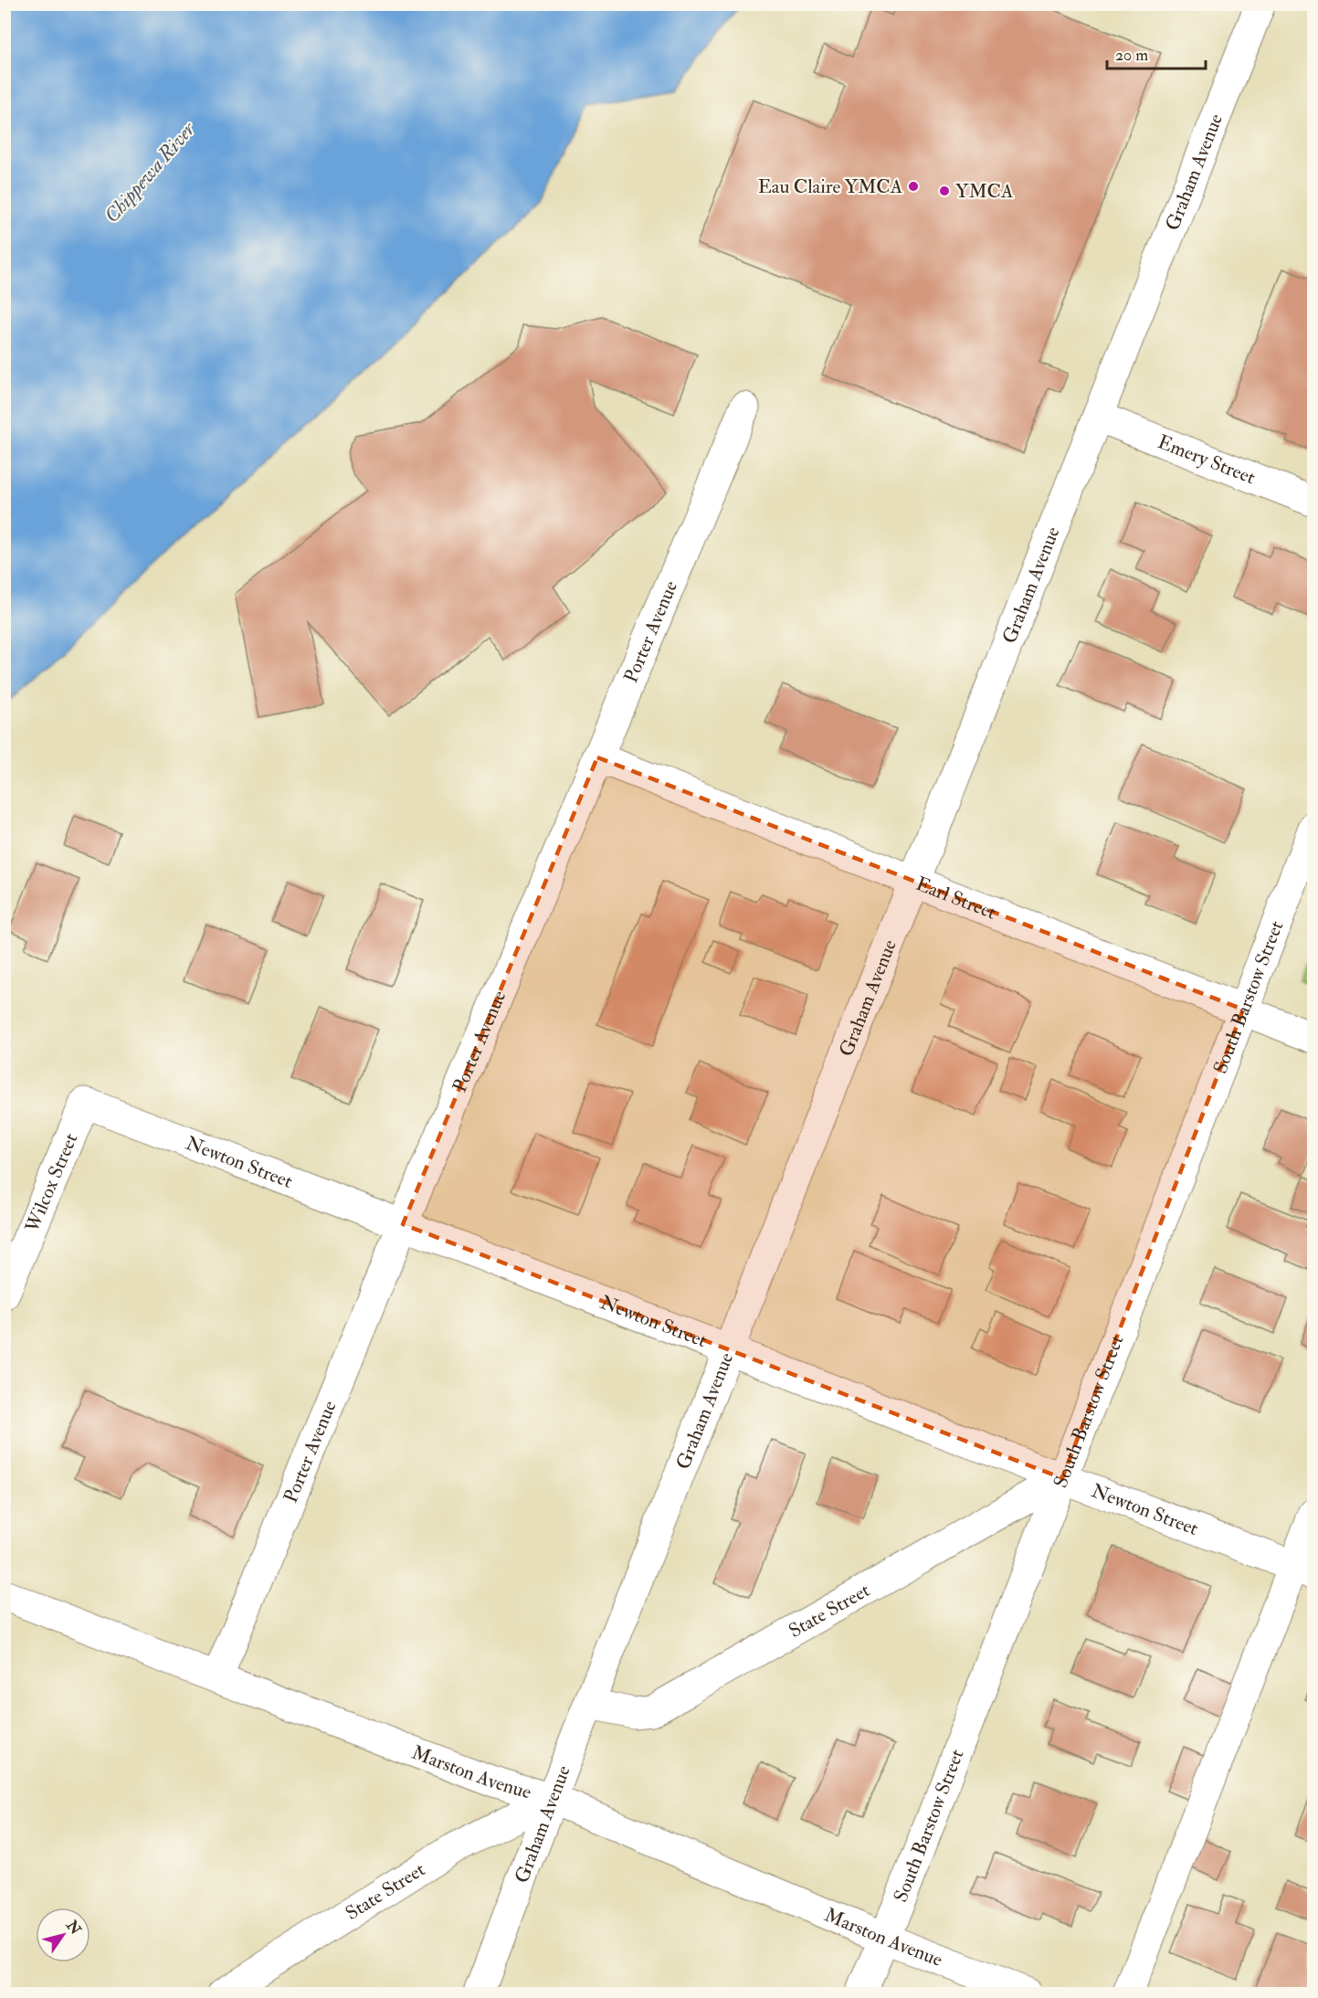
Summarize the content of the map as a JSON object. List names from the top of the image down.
{
  "streets": {
    "street": [
      "Graham Avenue",
      "Emery Street",
      "Porter Avenue",
      "Earl Street",
      "South Barstow Street",
      "Newton Street",
      "Wilcox Street",
      "State Street",
      "Marston Avenue"
    ]
  },
  "crossings": [
    ["Graham Avenue", "Emery Street"],
    ["Graham Avenue", "Earl Street"],
    ["Graham Avenue", "Newton Street"],
    ["Graham Avenue", "State Street"],
    ["Graham Avenue", "Marston Avenue"],
    ["Porter Avenue", "Earl Street"],
    ["Porter Avenue", "Newton Street"],
    ["Porter Avenue", "Marston Avenue"],
    ["Earl Street", "South Barstow Street"],
    ["South Barstow Street", "Newton Street"],
    ["South Barstow Street", "State Street"],
    ["South Barstow Street", "Marston Avenue"],
    ["Newton Street", "Wilcox Street"],
    ["Newton Street", "State Street"],
    ["State Street", "Marston Avenue"]
  ],
  "water": ["Chippewa River"],
  "places": ["Eau Claire YMCA", "YMCA"],
  "scale_bar": "20 m",
  "north": "top right"
}
